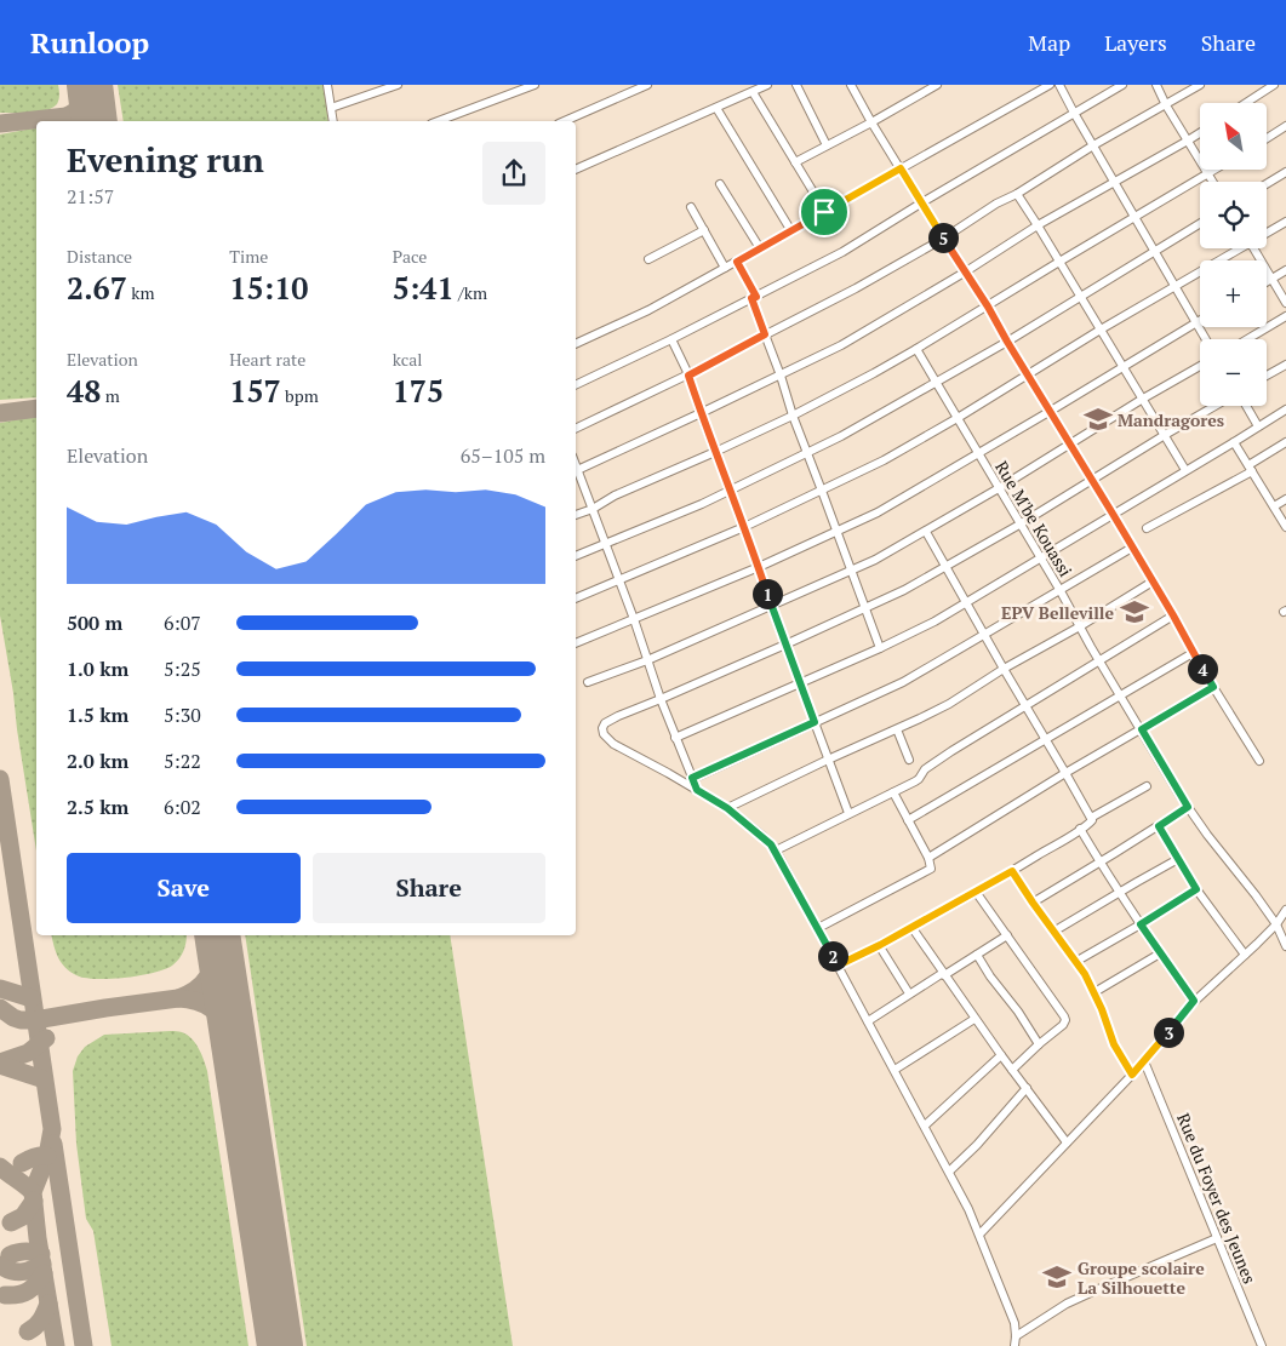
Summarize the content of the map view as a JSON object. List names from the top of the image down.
{
  "streets": {
    "street": ["Rue M'be Kouassi", "Rue du Foyer des Jeunes"]
  },
  "places": {
    "school or university": ["Mandragores", "EPV Belleville", "Groupe scolaire La Silhouette"]
  },
  "north": "top left",
  "page": {
    "header": "Runloop",
    "nav": ["Map", "Layers", "Share"],
    "map_buttons": ["+", "−"],
    "heading": ["Evening run", "21:57"],
    "pins": [
      "5",
      "1",
      "4",
      "2",
      "3"
    ],
    "stats": [
      ["Distance", "2.67 km"],
      ["Time", "15:10"],
      ["Pace", "5:41 /km"],
      ["Elevation", "48 m"],
      ["Heart rate", "157 bpm"],
      ["kcal", "175"]
    ],
    "chart": ["Elevation", "65–105 m"],
    "list": [
      {
        "name": "500 m",
        "note": "6:07"
      },
      {
        "name": "1.0 km",
        "note": "5:25"
      },
      {
        "name": "1.5 km",
        "note": "5:30"
      },
      {
        "name": "2.0 km",
        "note": "5:22"
      },
      {
        "name": "2.5 km",
        "note": "6:02"
      }
    ],
    "buttons": ["Save", "Share"]
  }
}
